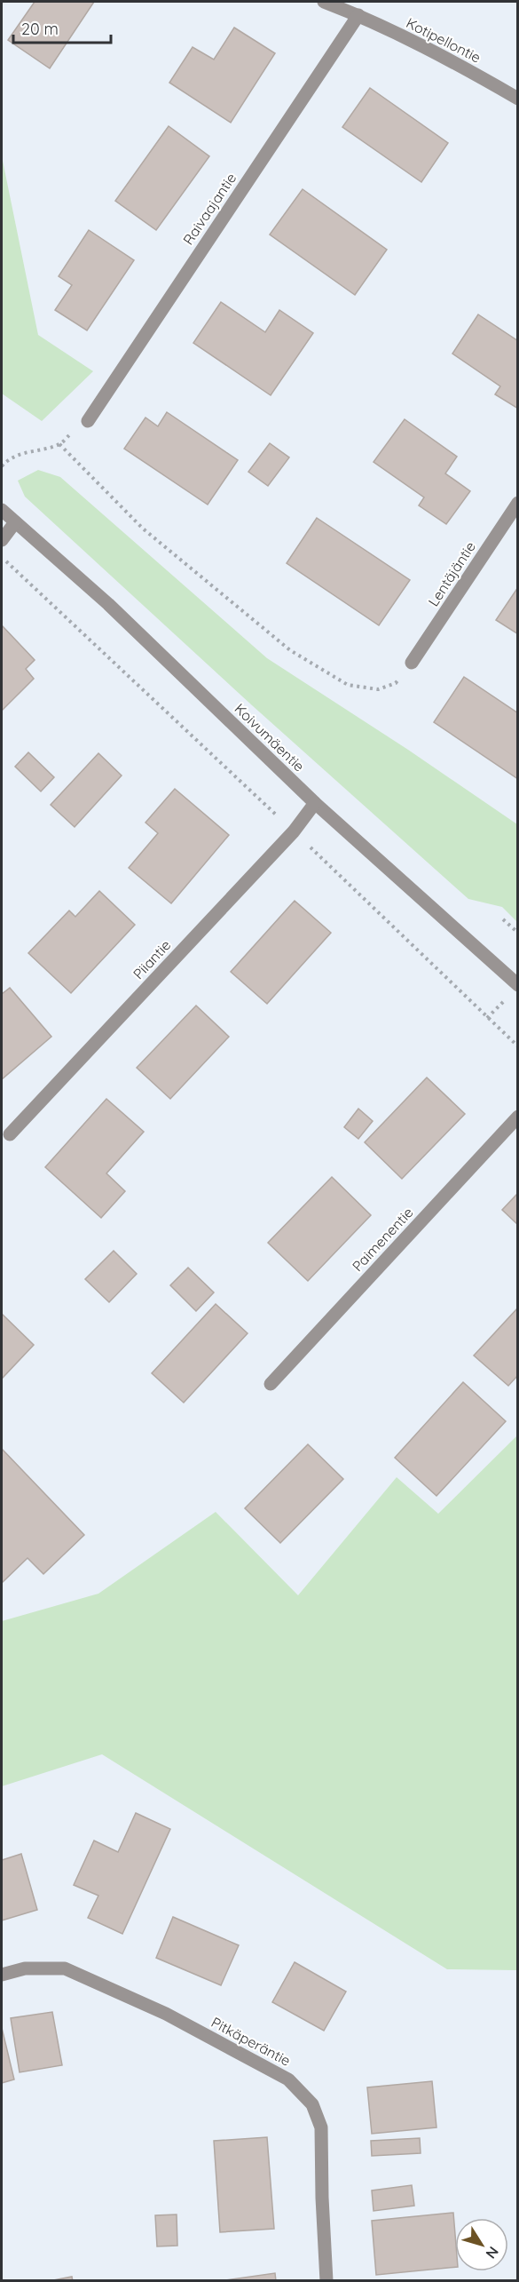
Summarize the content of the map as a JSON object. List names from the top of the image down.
{
  "streets": {
    "street": [
      "Kotipellontie",
      "Raivaajantie",
      "Lentäjäntie",
      "Koivumäentie",
      "Piiantie",
      "Paimenentie",
      "Pitkäperäntie"
    ]
  },
  "crossings": [
    ["Kotipellontie", "Raivaajantie"],
    ["Koivumäentie", "Piiantie"]
  ],
  "scale_bar": "20 m",
  "north": "bottom right"
}
